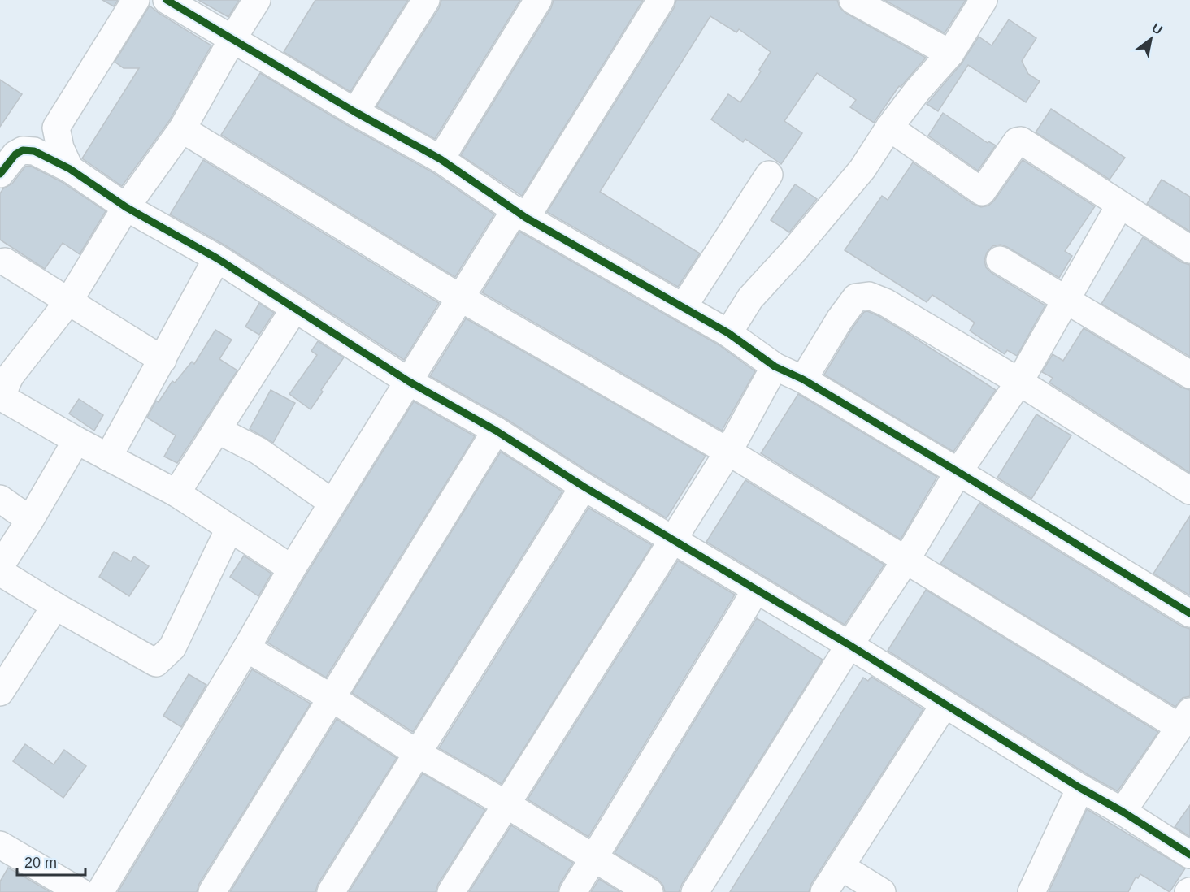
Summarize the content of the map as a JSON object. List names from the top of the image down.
{
  "scale_bar": "20 m",
  "north": "top right"
}
